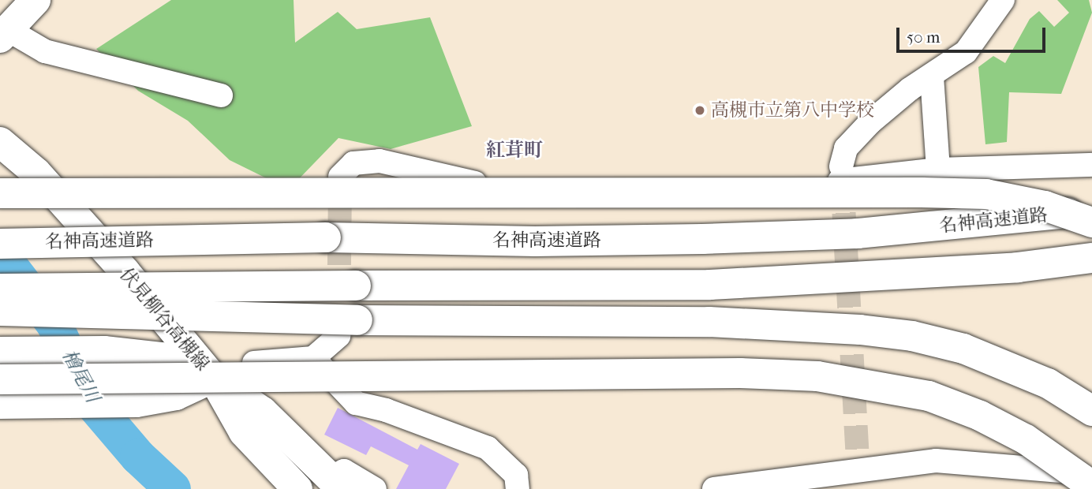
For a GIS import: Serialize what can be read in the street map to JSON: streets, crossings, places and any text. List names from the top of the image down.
{
  "streets": {
    "main road": ["名神高速道路", "伏見柳谷高槻線"]
  },
  "districts": ["紅茸町"],
  "water": ["檜尾川"],
  "places": ["高槻市立第八中学校"],
  "scale_bar": "50 m"
}
